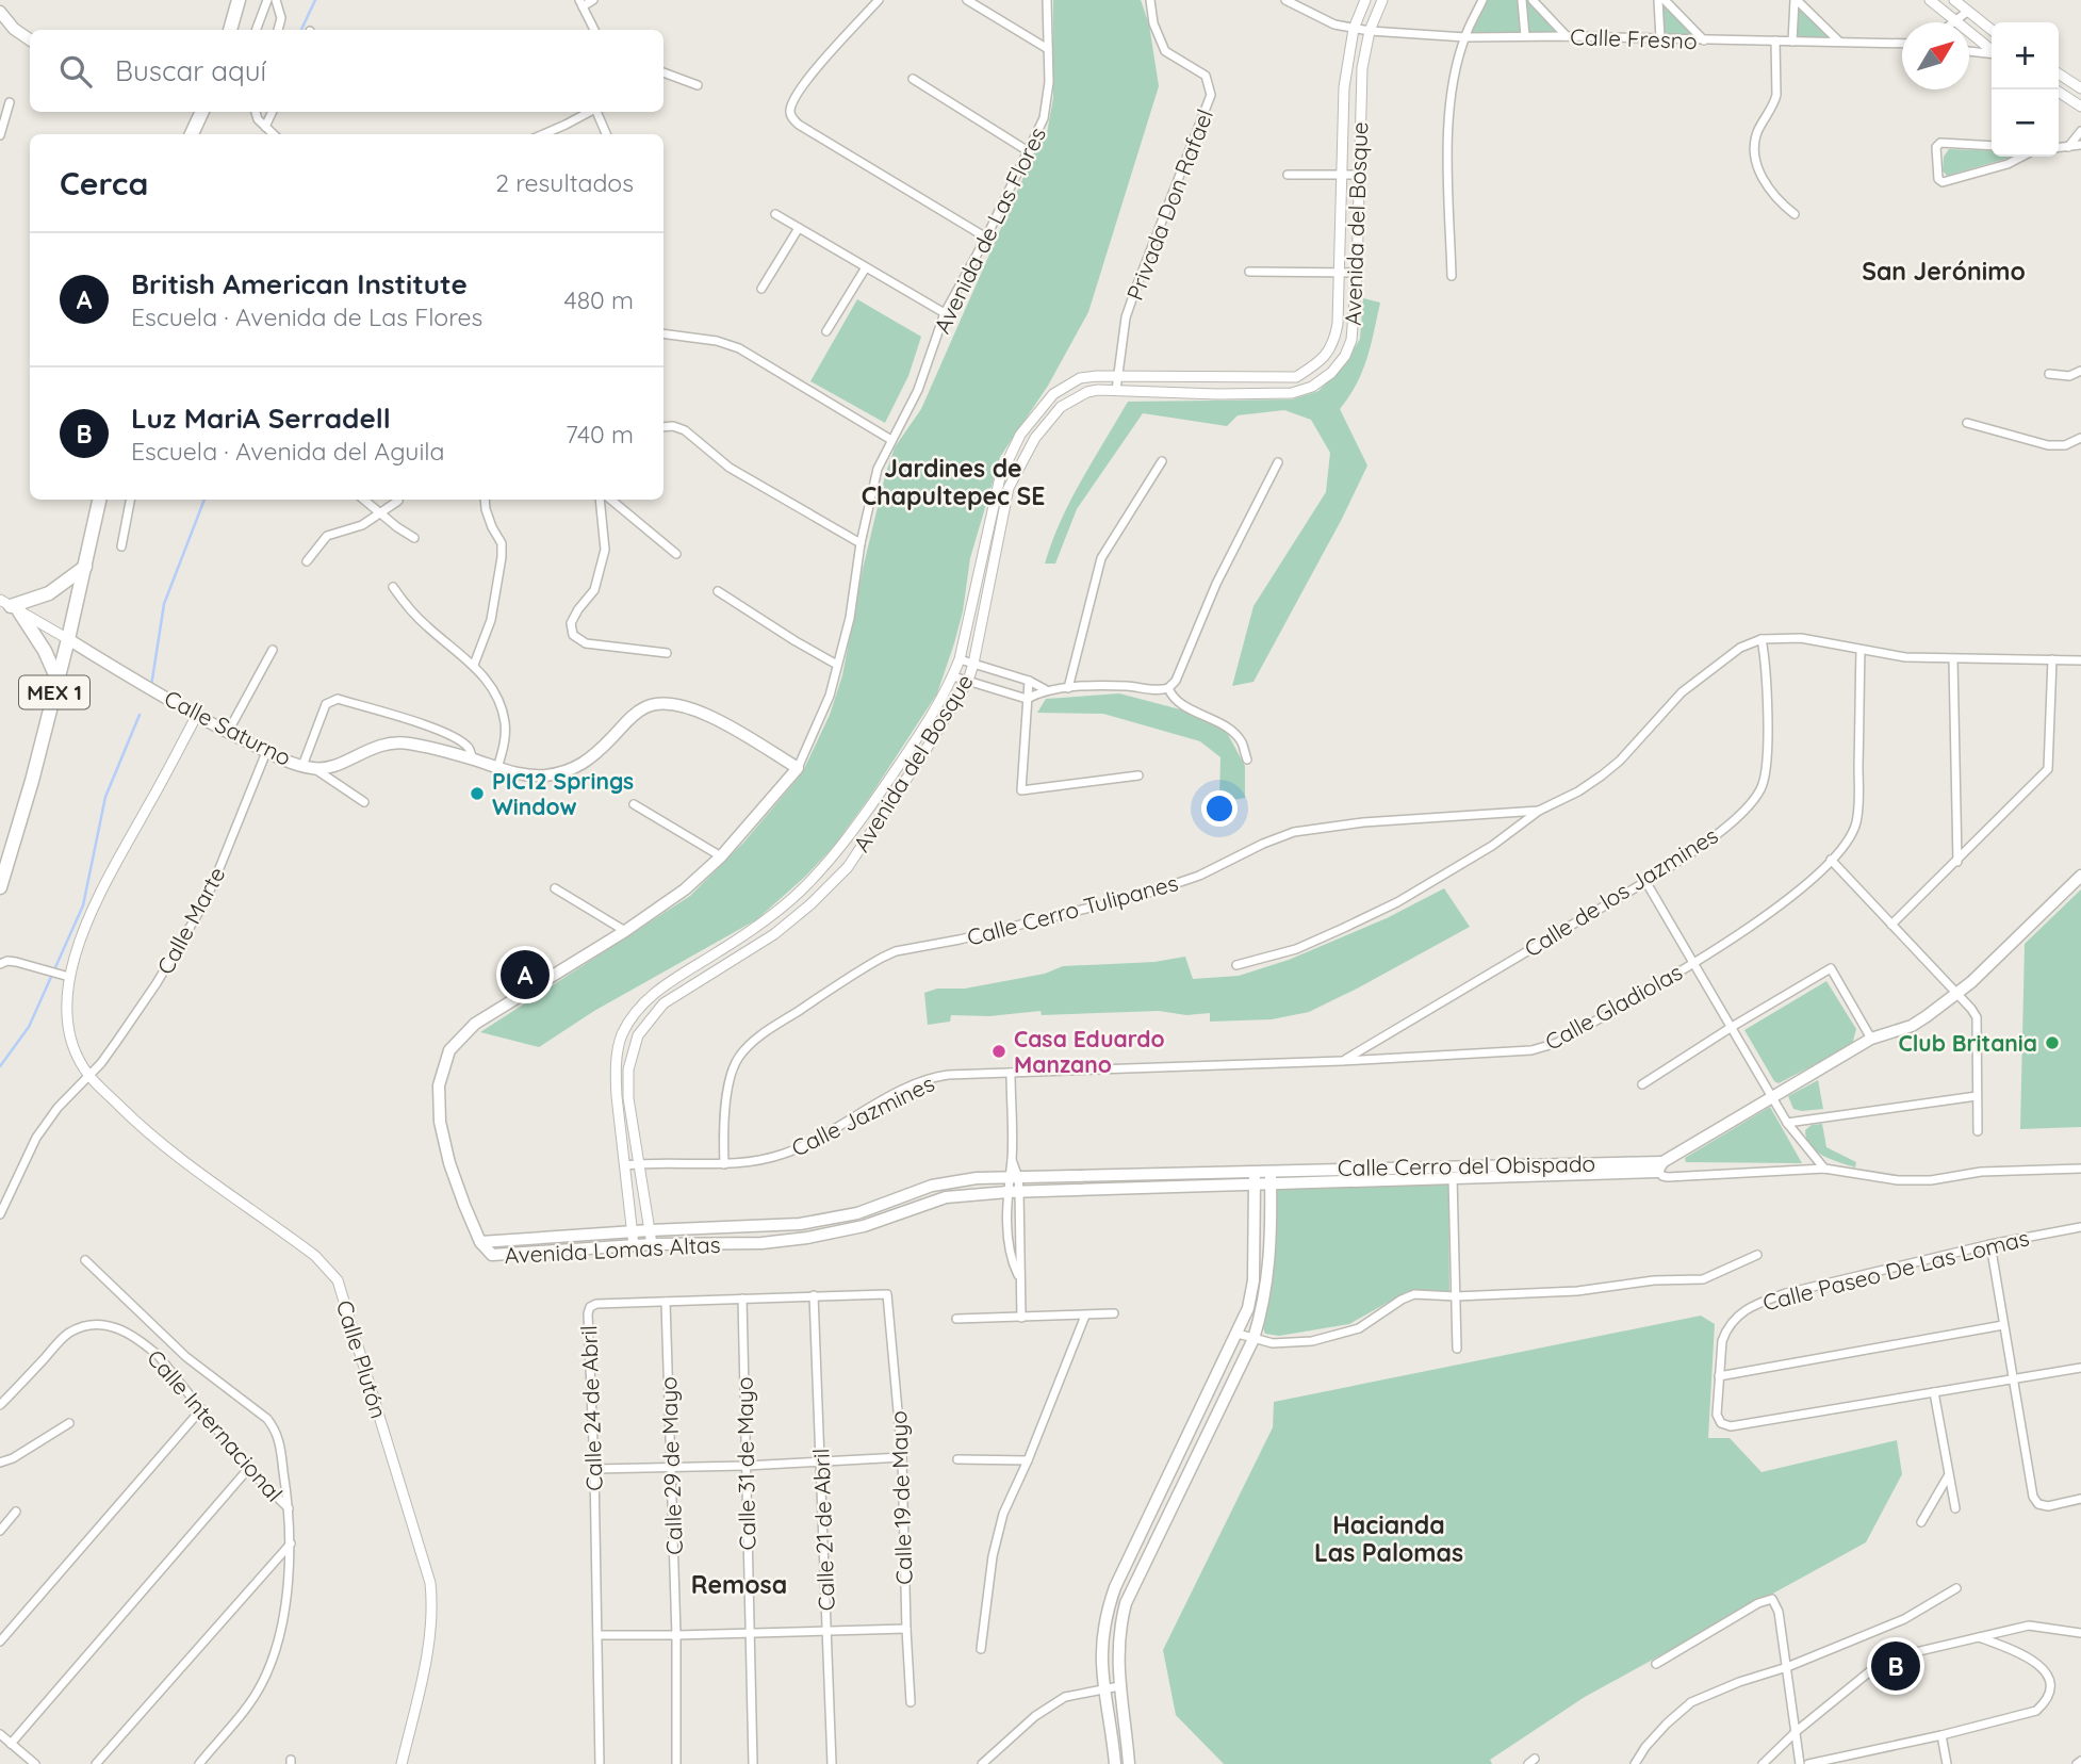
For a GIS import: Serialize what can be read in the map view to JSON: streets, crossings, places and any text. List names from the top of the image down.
{
  "streets": {
    "main road": [
      "Avenida de Las Flores",
      "MEX 1",
      "Calle Saturno",
      "Calle Cerro del Obispado",
      "Avenida Lomas Altas"
    ],
    "street": [
      "Calle Fresno",
      "Privada Don Rafael",
      "Avenida del Bosque",
      "Calle de los Jazmines",
      "Calle Cerro Tulipanes",
      "Calle Marte",
      "Calle Gladiolas",
      "Calle Jazmines",
      "Calle Paseo De Las Lomas",
      "Calle Plutón",
      "Calle 24 de Abril",
      "Calle Internacional",
      "Calle 31 de Mayo",
      "Calle 29 de Mayo",
      "Calle 19 de Mayo",
      "Calle 21 de Abril"
    ]
  },
  "crossings": [
    ["Calle Fresno", "Avenida del Bosque"],
    ["Privada Don Rafael", "Avenida del Bosque"],
    ["Avenida del Bosque", "Calle Jazmines"],
    ["Avenida del Bosque", "Avenida Lomas Altas"],
    ["Avenida de Las Flores", "Calle Saturno"],
    ["Avenida de Las Flores", "Avenida Lomas Altas"],
    ["MEX 1", "Calle Saturno"],
    ["Calle Saturno", "Calle Marte"],
    ["Calle Saturno", "Calle Plutón"],
    ["Calle de los Jazmines", "Calle Gladiolas"],
    ["Calle Cerro Tulipanes", "Calle Jazmines"],
    ["Calle Marte", "Calle Plutón"],
    ["Calle Gladiolas", "Calle Jazmines"],
    ["Calle Cerro del Obispado", "Avenida Lomas Altas"],
    ["Calle 24 de Abril", "Calle 31 de Mayo"],
    ["Calle 24 de Abril", "Calle 29 de Mayo"],
    ["Calle 24 de Abril", "Calle 19 de Mayo"],
    ["Calle 24 de Abril", "Calle 21 de Abril"]
  ],
  "districts": [
    "San Jerónimo",
    "Jardines de Chapultepec SE",
    "Hacianda Las Palomas",
    "Remosa"
  ],
  "places": ["PIC12 Springs Window", "Club Britania", "Casa Eduardo Manzano"],
  "north": "top right",
  "page": {
    "map_buttons": ["+", "−"],
    "search": "Buscar aquí",
    "heading": ["Cerca", "2 resultados"],
    "list": [
      {
        "mark": "A",
        "name": "British American Institute",
        "note": "Escuela · Avenida de Las Flores",
        "value": "480 m"
      },
      {
        "mark": "B",
        "name": "Luz MariA Serradell",
        "note": "Escuela · Avenida del Aguila",
        "value": "740 m"
      }
    ],
    "pins": ["A", "B"]
  }
}
